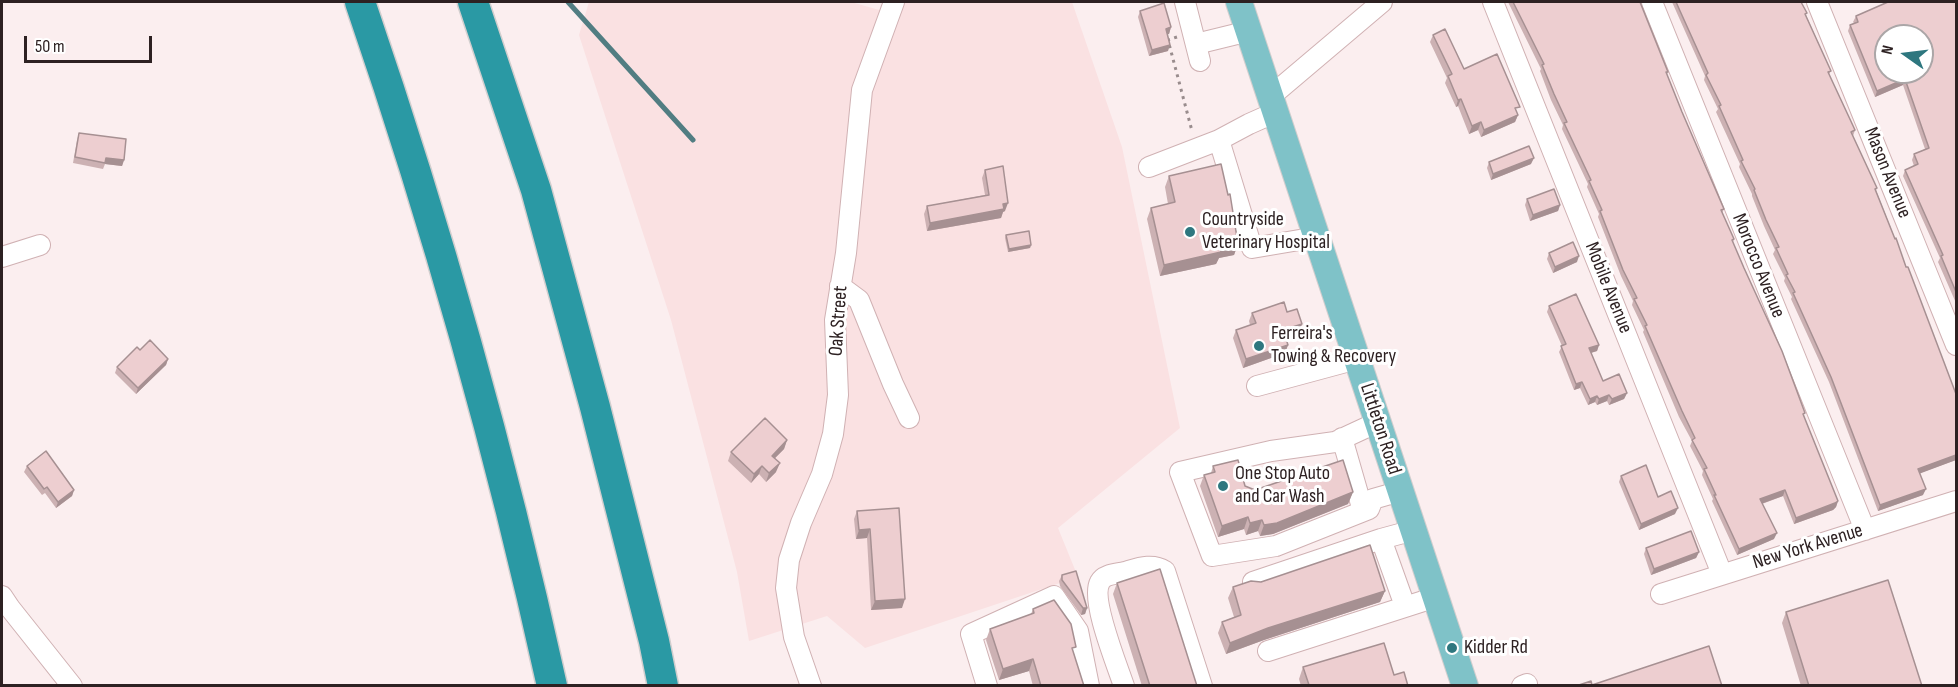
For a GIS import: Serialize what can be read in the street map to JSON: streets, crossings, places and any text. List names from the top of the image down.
{
  "streets": {
    "main road": ["Littleton Road"],
    "street": [
      "Mason Avenue",
      "Morocco Avenue",
      "Mobile Avenue",
      "Oak Street",
      "New York Avenue"
    ]
  },
  "crossings": [
    ["Morocco Avenue", "New York Avenue"],
    ["Mobile Avenue", "New York Avenue"]
  ],
  "places": [
    "Countryside Veterinary Hospital",
    "Ferreira's Towing & Recovery",
    "One Stop Auto and Car Wash",
    "Kidder Rd"
  ],
  "scale_bar": "50 m",
  "north": "left"
}
